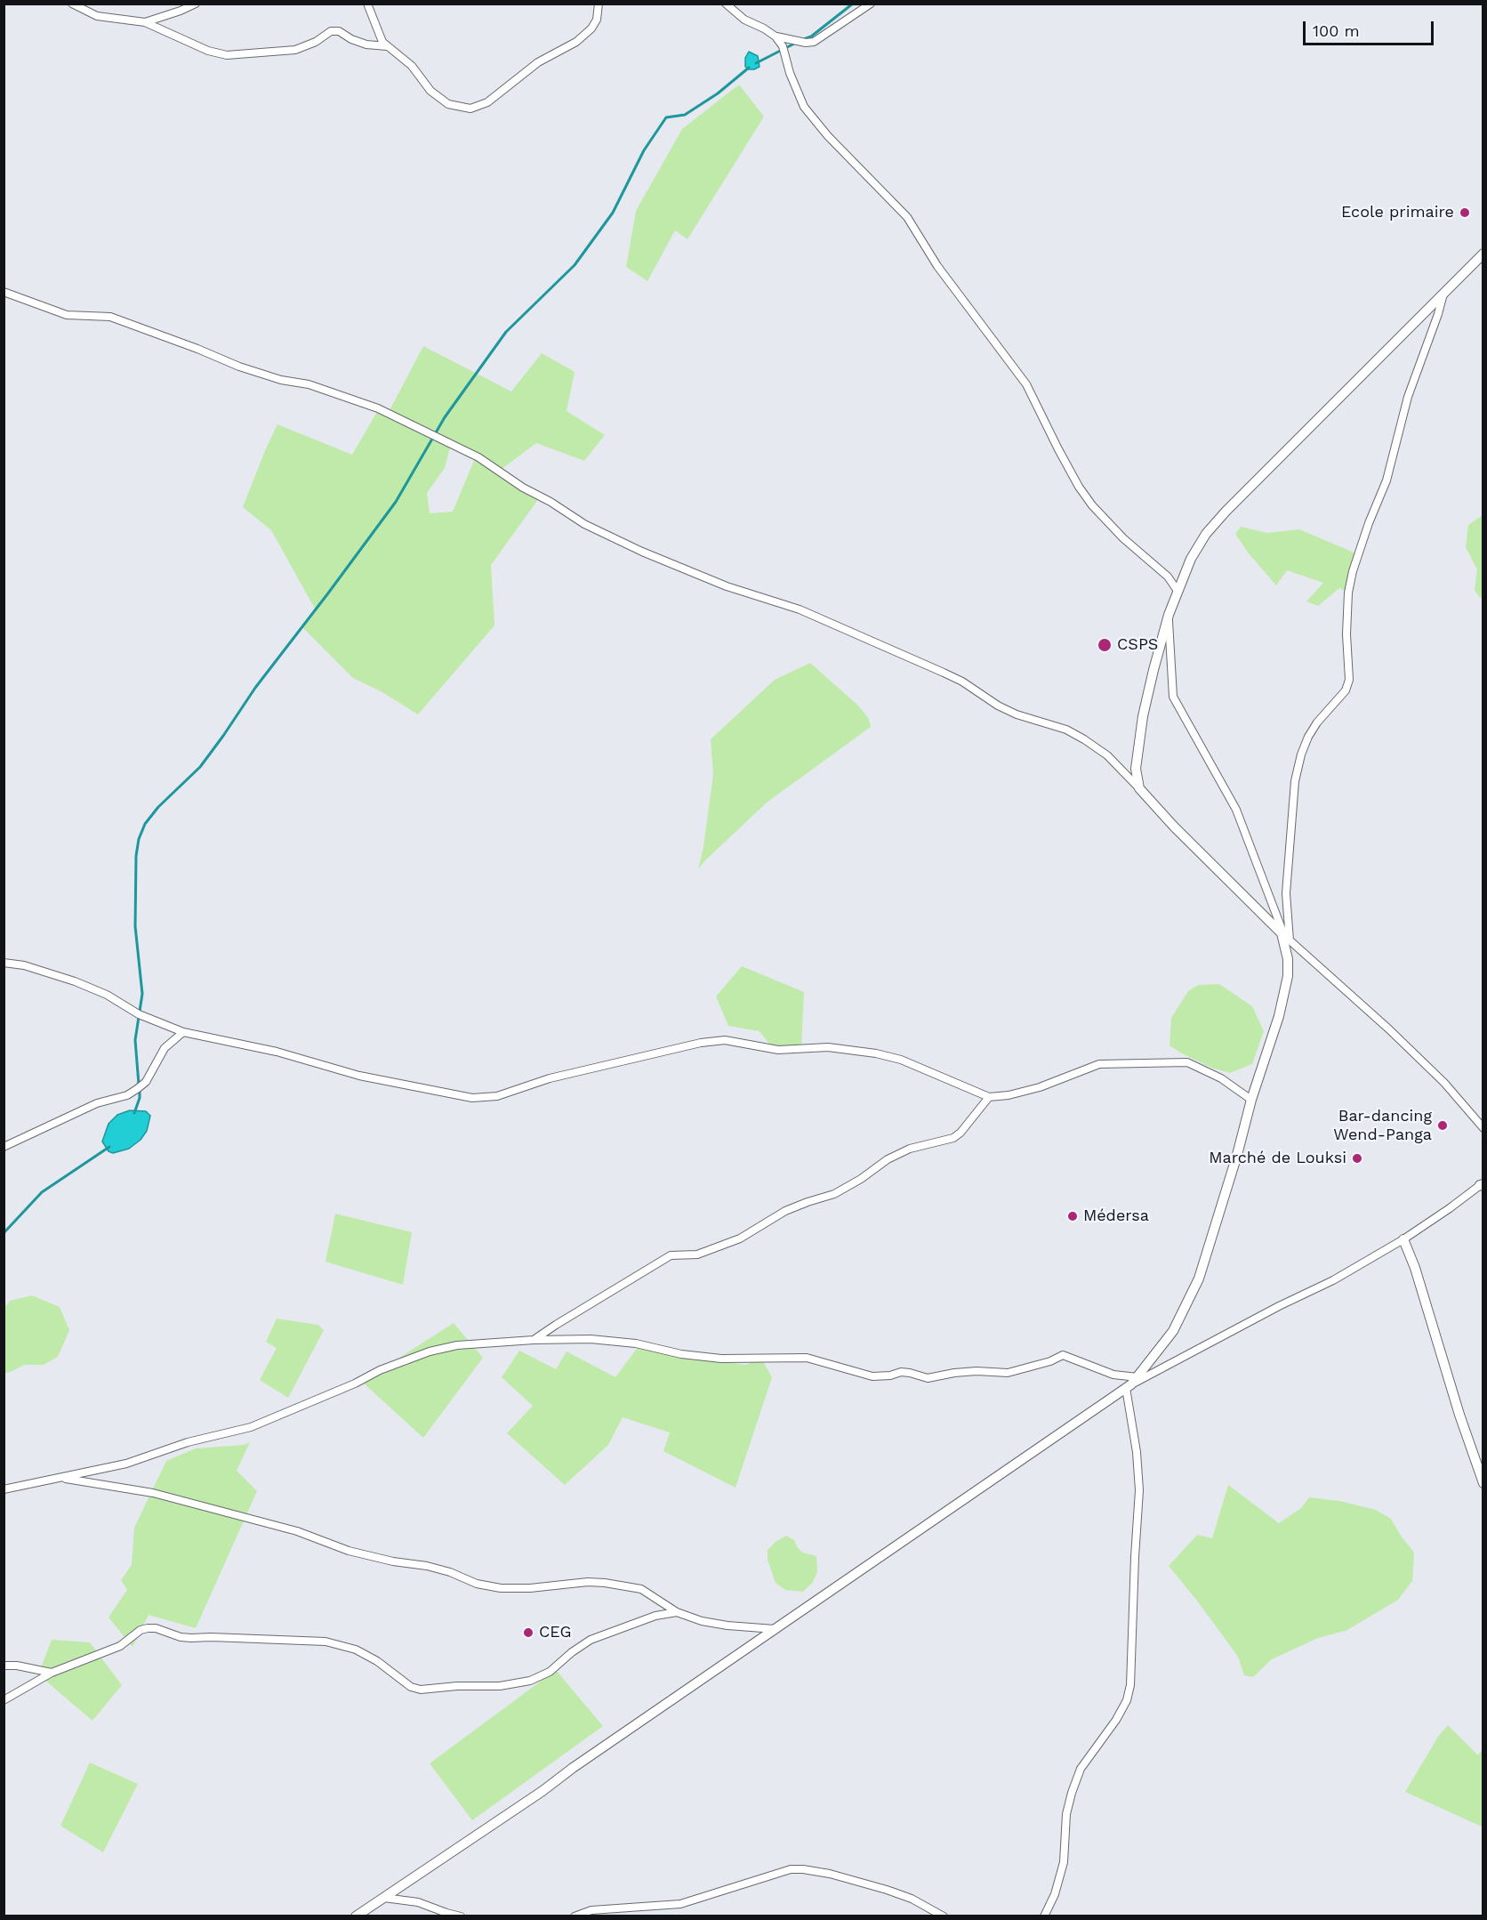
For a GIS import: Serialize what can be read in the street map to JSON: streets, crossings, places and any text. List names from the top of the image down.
{
  "places": [
    "Ecole primaire",
    "CSPS",
    "Bar-dancing Wend-Panga",
    "Marché de Louksi",
    "Médersa",
    "CEG"
  ],
  "scale_bar": "100 m"
}
